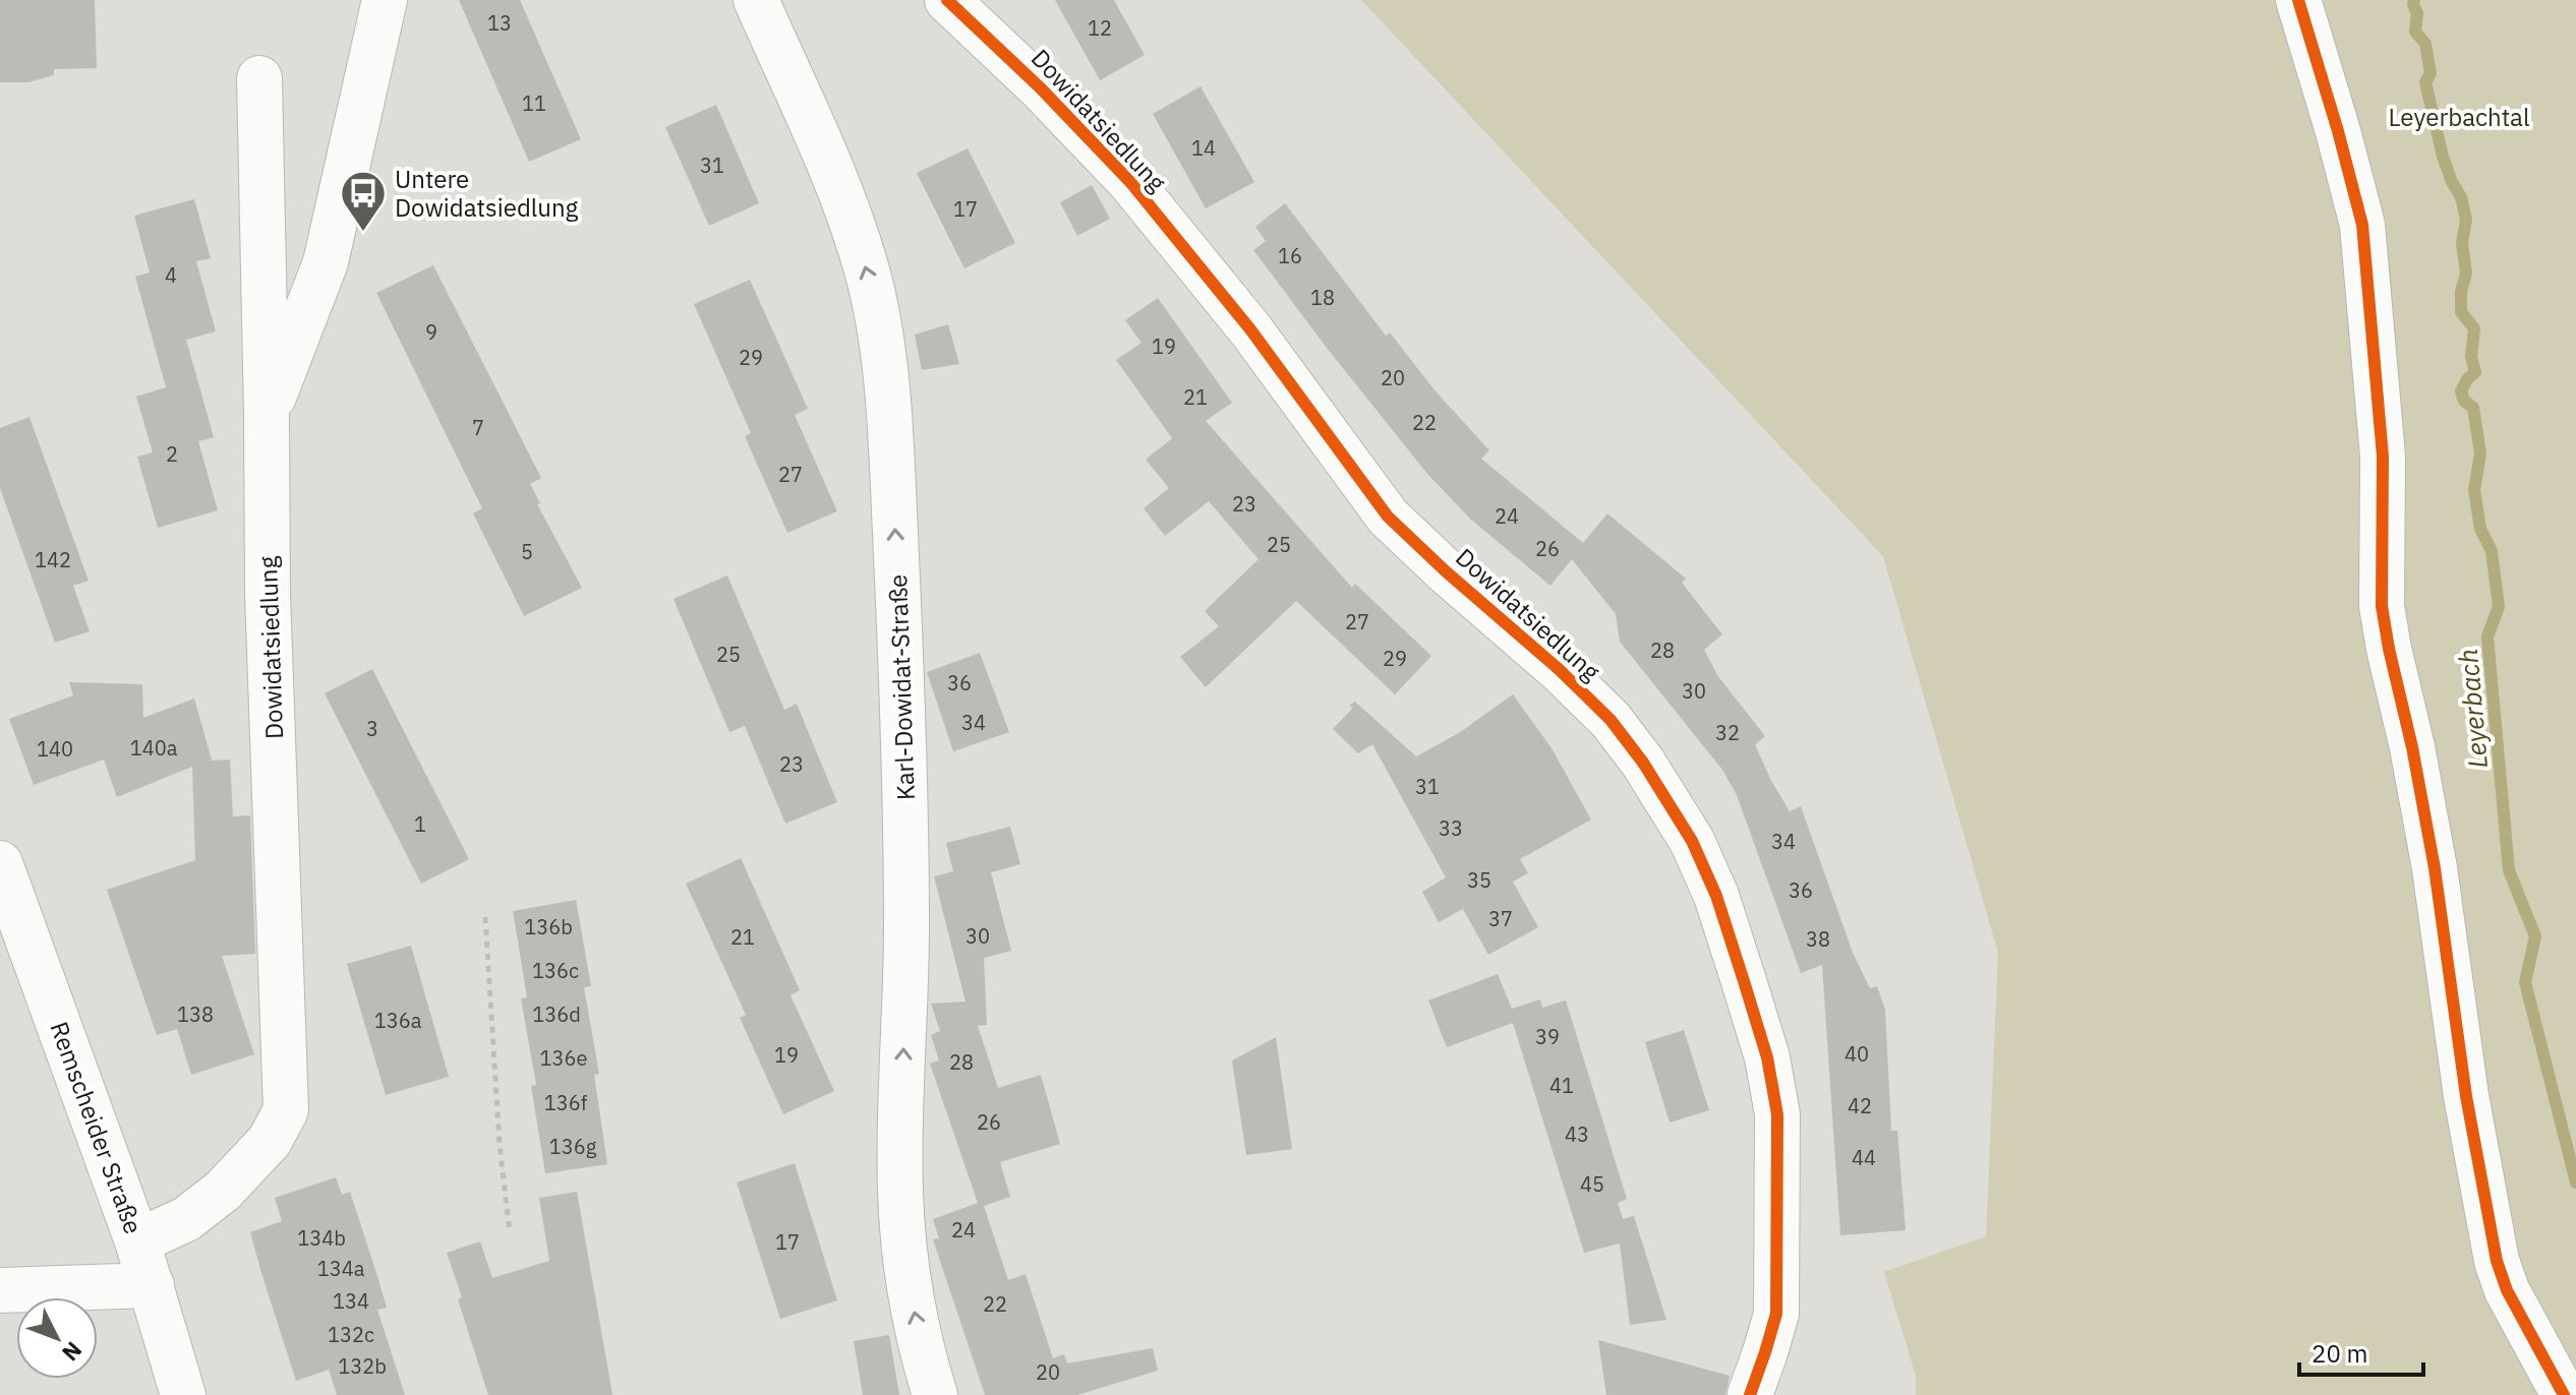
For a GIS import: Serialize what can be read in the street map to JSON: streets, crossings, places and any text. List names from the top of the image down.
{
  "streets": {
    "street": ["Dowidatsiedlung", "Karl-Dowidat-Straße", "Remscheider Straße"]
  },
  "crossings": [
    ["Dowidatsiedlung", "Remscheider Straße"]
  ],
  "one_way": ["Karl-Dowidat-Straße"],
  "water": ["Leyerbach"],
  "parks": ["Leyerbachtal"],
  "places": {
    "bus stop": ["Untere Dowidatsiedlung"]
  },
  "house_numbers": [
    "13",
    "12",
    "11",
    "14",
    "31",
    "17",
    "16",
    "4",
    "18",
    "9",
    "19",
    "29",
    "20",
    "21",
    "22",
    "7",
    "2",
    "27",
    "23",
    "24",
    "25",
    "26",
    "5",
    "142",
    "27",
    "28",
    "25",
    "29",
    "36",
    "30",
    "34",
    "3",
    "32",
    "140a",
    "140",
    "23",
    "31",
    "1",
    "33",
    "34",
    "35",
    "36",
    "37",
    "136b",
    "30",
    "21",
    "38",
    "136c",
    "138",
    "136d",
    "136a",
    "39",
    "40",
    "19",
    "136e",
    "28",
    "41",
    "136f",
    "42",
    "26",
    "43",
    "136g",
    "44",
    "45",
    "24",
    "134b",
    "17",
    "134a",
    "134",
    "22",
    "132c",
    "132b",
    "20"
  ],
  "scale_bar": "20 m",
  "north": "bottom right"
}
